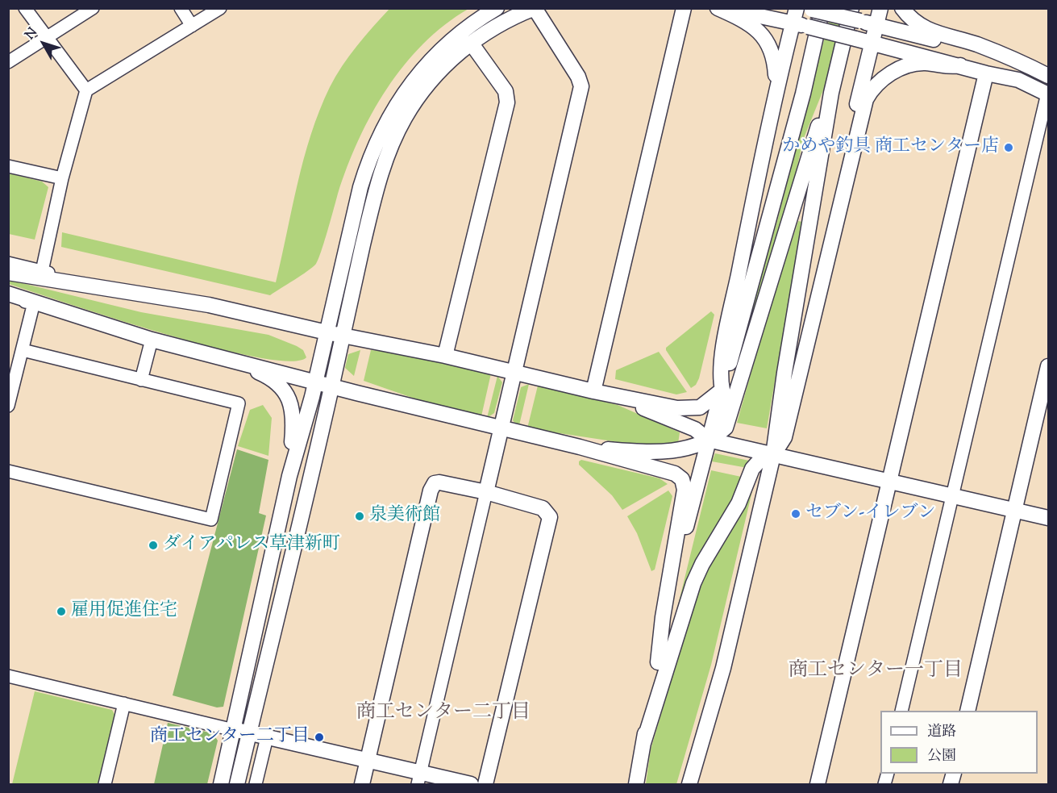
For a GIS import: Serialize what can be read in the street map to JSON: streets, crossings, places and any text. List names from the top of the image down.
{
  "districts": ["商工センター一丁目", "商工センター二丁目"],
  "places": [
    "かめや釣具 商工センター店",
    "セブン-イレブン",
    "泉美術館",
    "ダイアパレス草津新町",
    "雇用促進住宅",
    "商工センター二丁目"
  ],
  "legend": ["道路", "公園"],
  "north": "top left"
}
